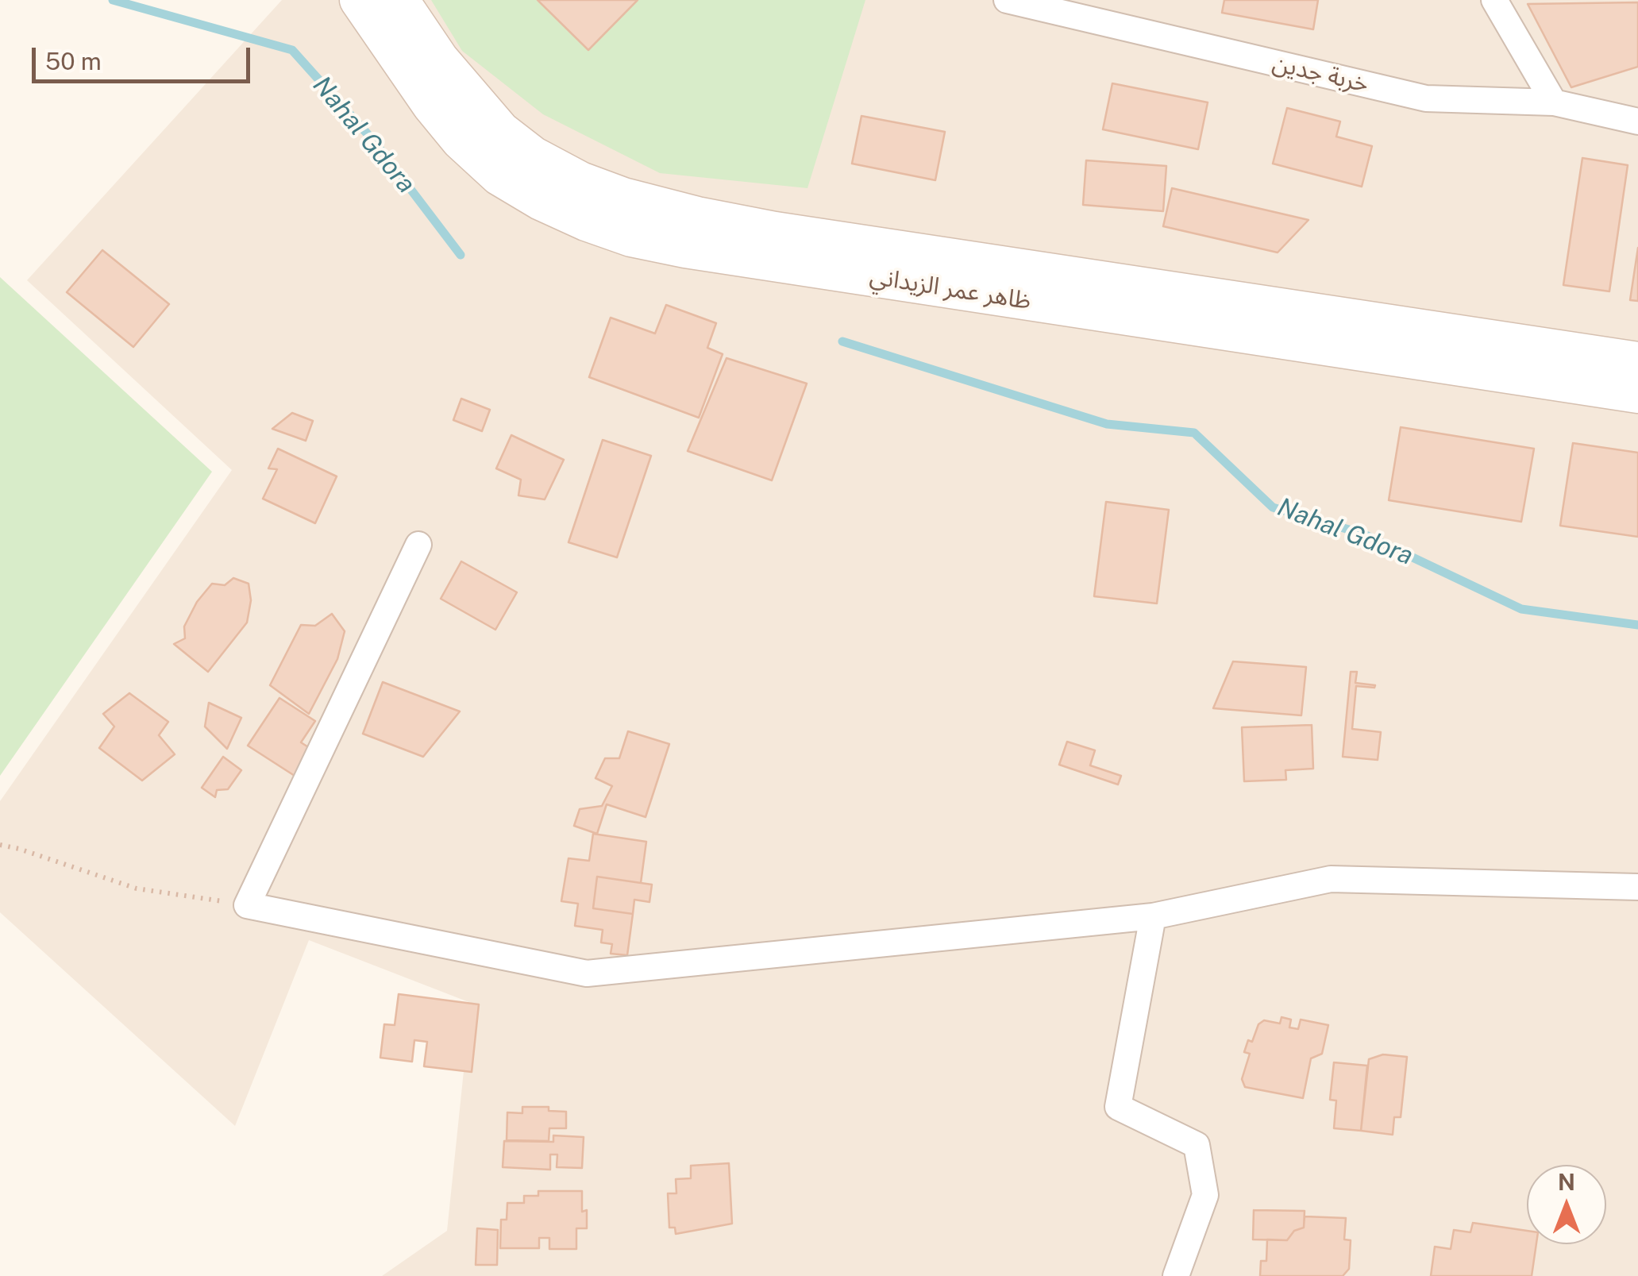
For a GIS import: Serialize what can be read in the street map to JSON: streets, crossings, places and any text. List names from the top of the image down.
{
  "streets": {
    "main road": ["ظاهر عمر الزيداني"],
    "street": ["خربة جدين"]
  },
  "water": ["Nahal Gdora"],
  "scale_bar": "50 m",
  "north": "top"
}
